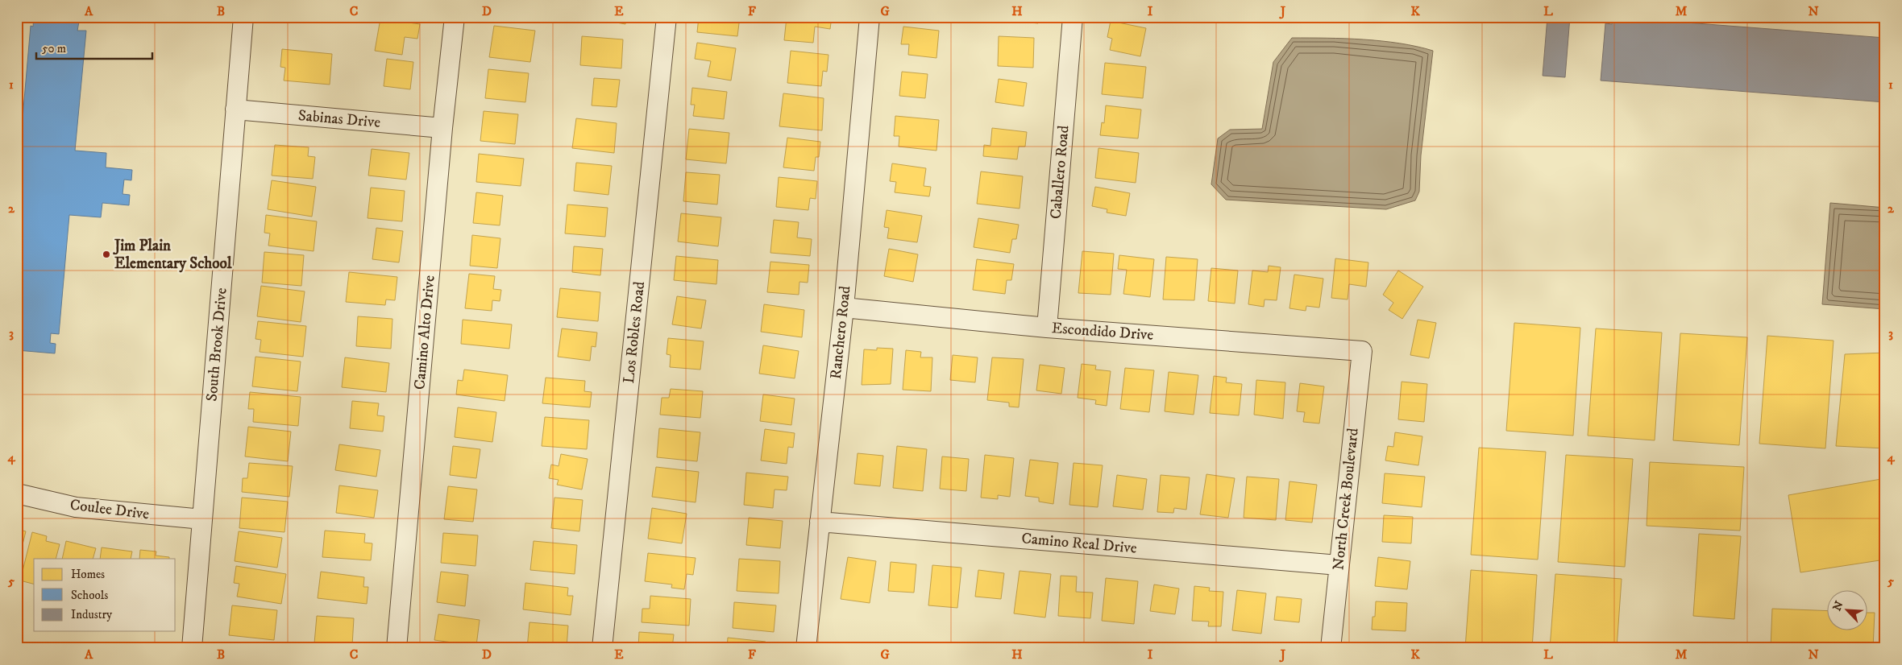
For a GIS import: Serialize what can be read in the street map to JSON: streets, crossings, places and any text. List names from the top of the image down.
{
  "streets": {
    "street": [
      "Sabinas Drive",
      "Caballero Road",
      "Escondido Drive",
      "Camino Alto Drive",
      "Los Robles Road",
      "Ranchero Road",
      "South Brook Drive",
      "North Creek Boulevard",
      "Coulee Drive",
      "Camino Real Drive"
    ]
  },
  "crossings": [
    ["Sabinas Drive", "Camino Alto Drive"],
    ["Sabinas Drive", "South Brook Drive"],
    ["Caballero Road", "Escondido Drive"],
    ["Escondido Drive", "Ranchero Road"],
    ["Escondido Drive", "North Creek Boulevard"],
    ["Ranchero Road", "Camino Real Drive"],
    ["South Brook Drive", "Coulee Drive"],
    ["North Creek Boulevard", "Camino Real Drive"]
  ],
  "places": ["Jim Plain Elementary School"],
  "legend": ["Homes", "Schools", "Industry"],
  "scale_bar": "50 m",
  "north": "top left",
  "grid": {
    "columns": [
      "A",
      "B",
      "C",
      "D",
      "E",
      "F",
      "G",
      "H",
      "I",
      "J",
      "K",
      "L",
      "M",
      "N"
    ],
    "rows": [
      "1",
      "2",
      "3",
      "4",
      "5"
    ]
  }
}
